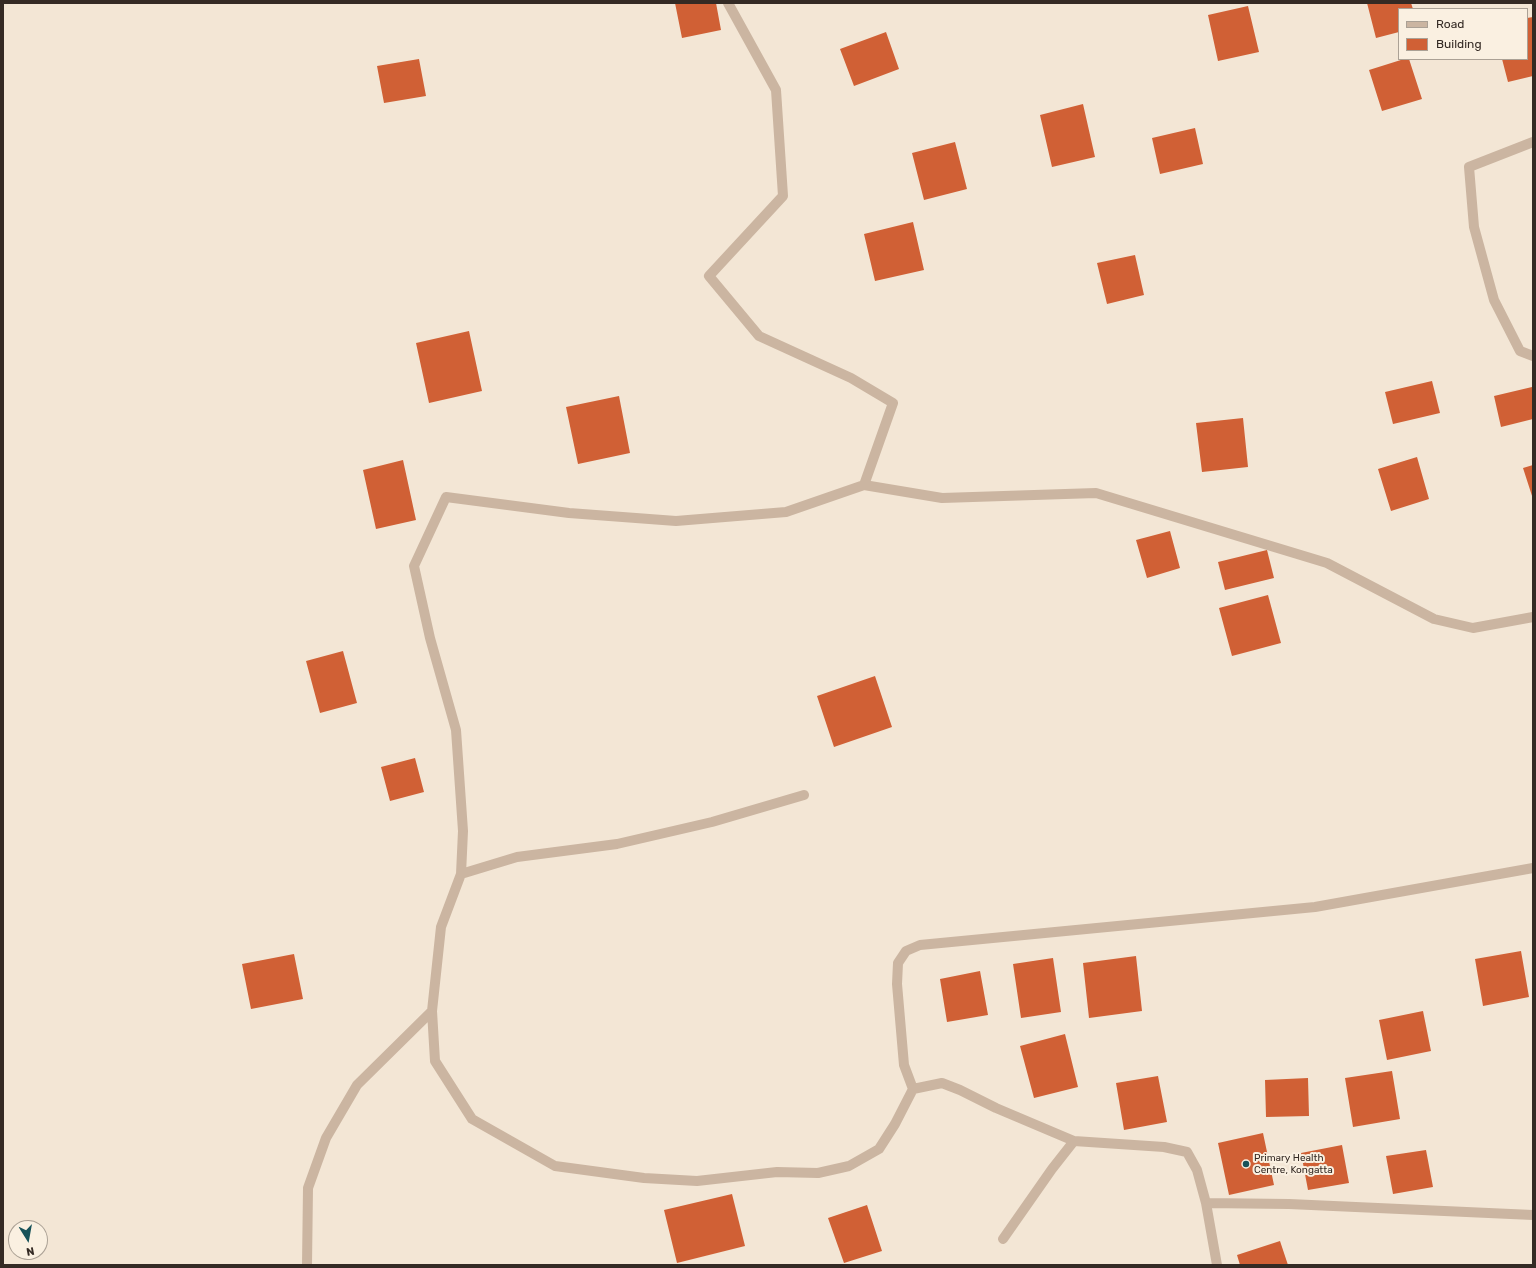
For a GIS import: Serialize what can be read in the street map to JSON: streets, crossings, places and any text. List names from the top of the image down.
{
  "places": ["Primary Health Centre, Kongatta"],
  "legend": ["Road", "Building"],
  "north": "bottom"
}
